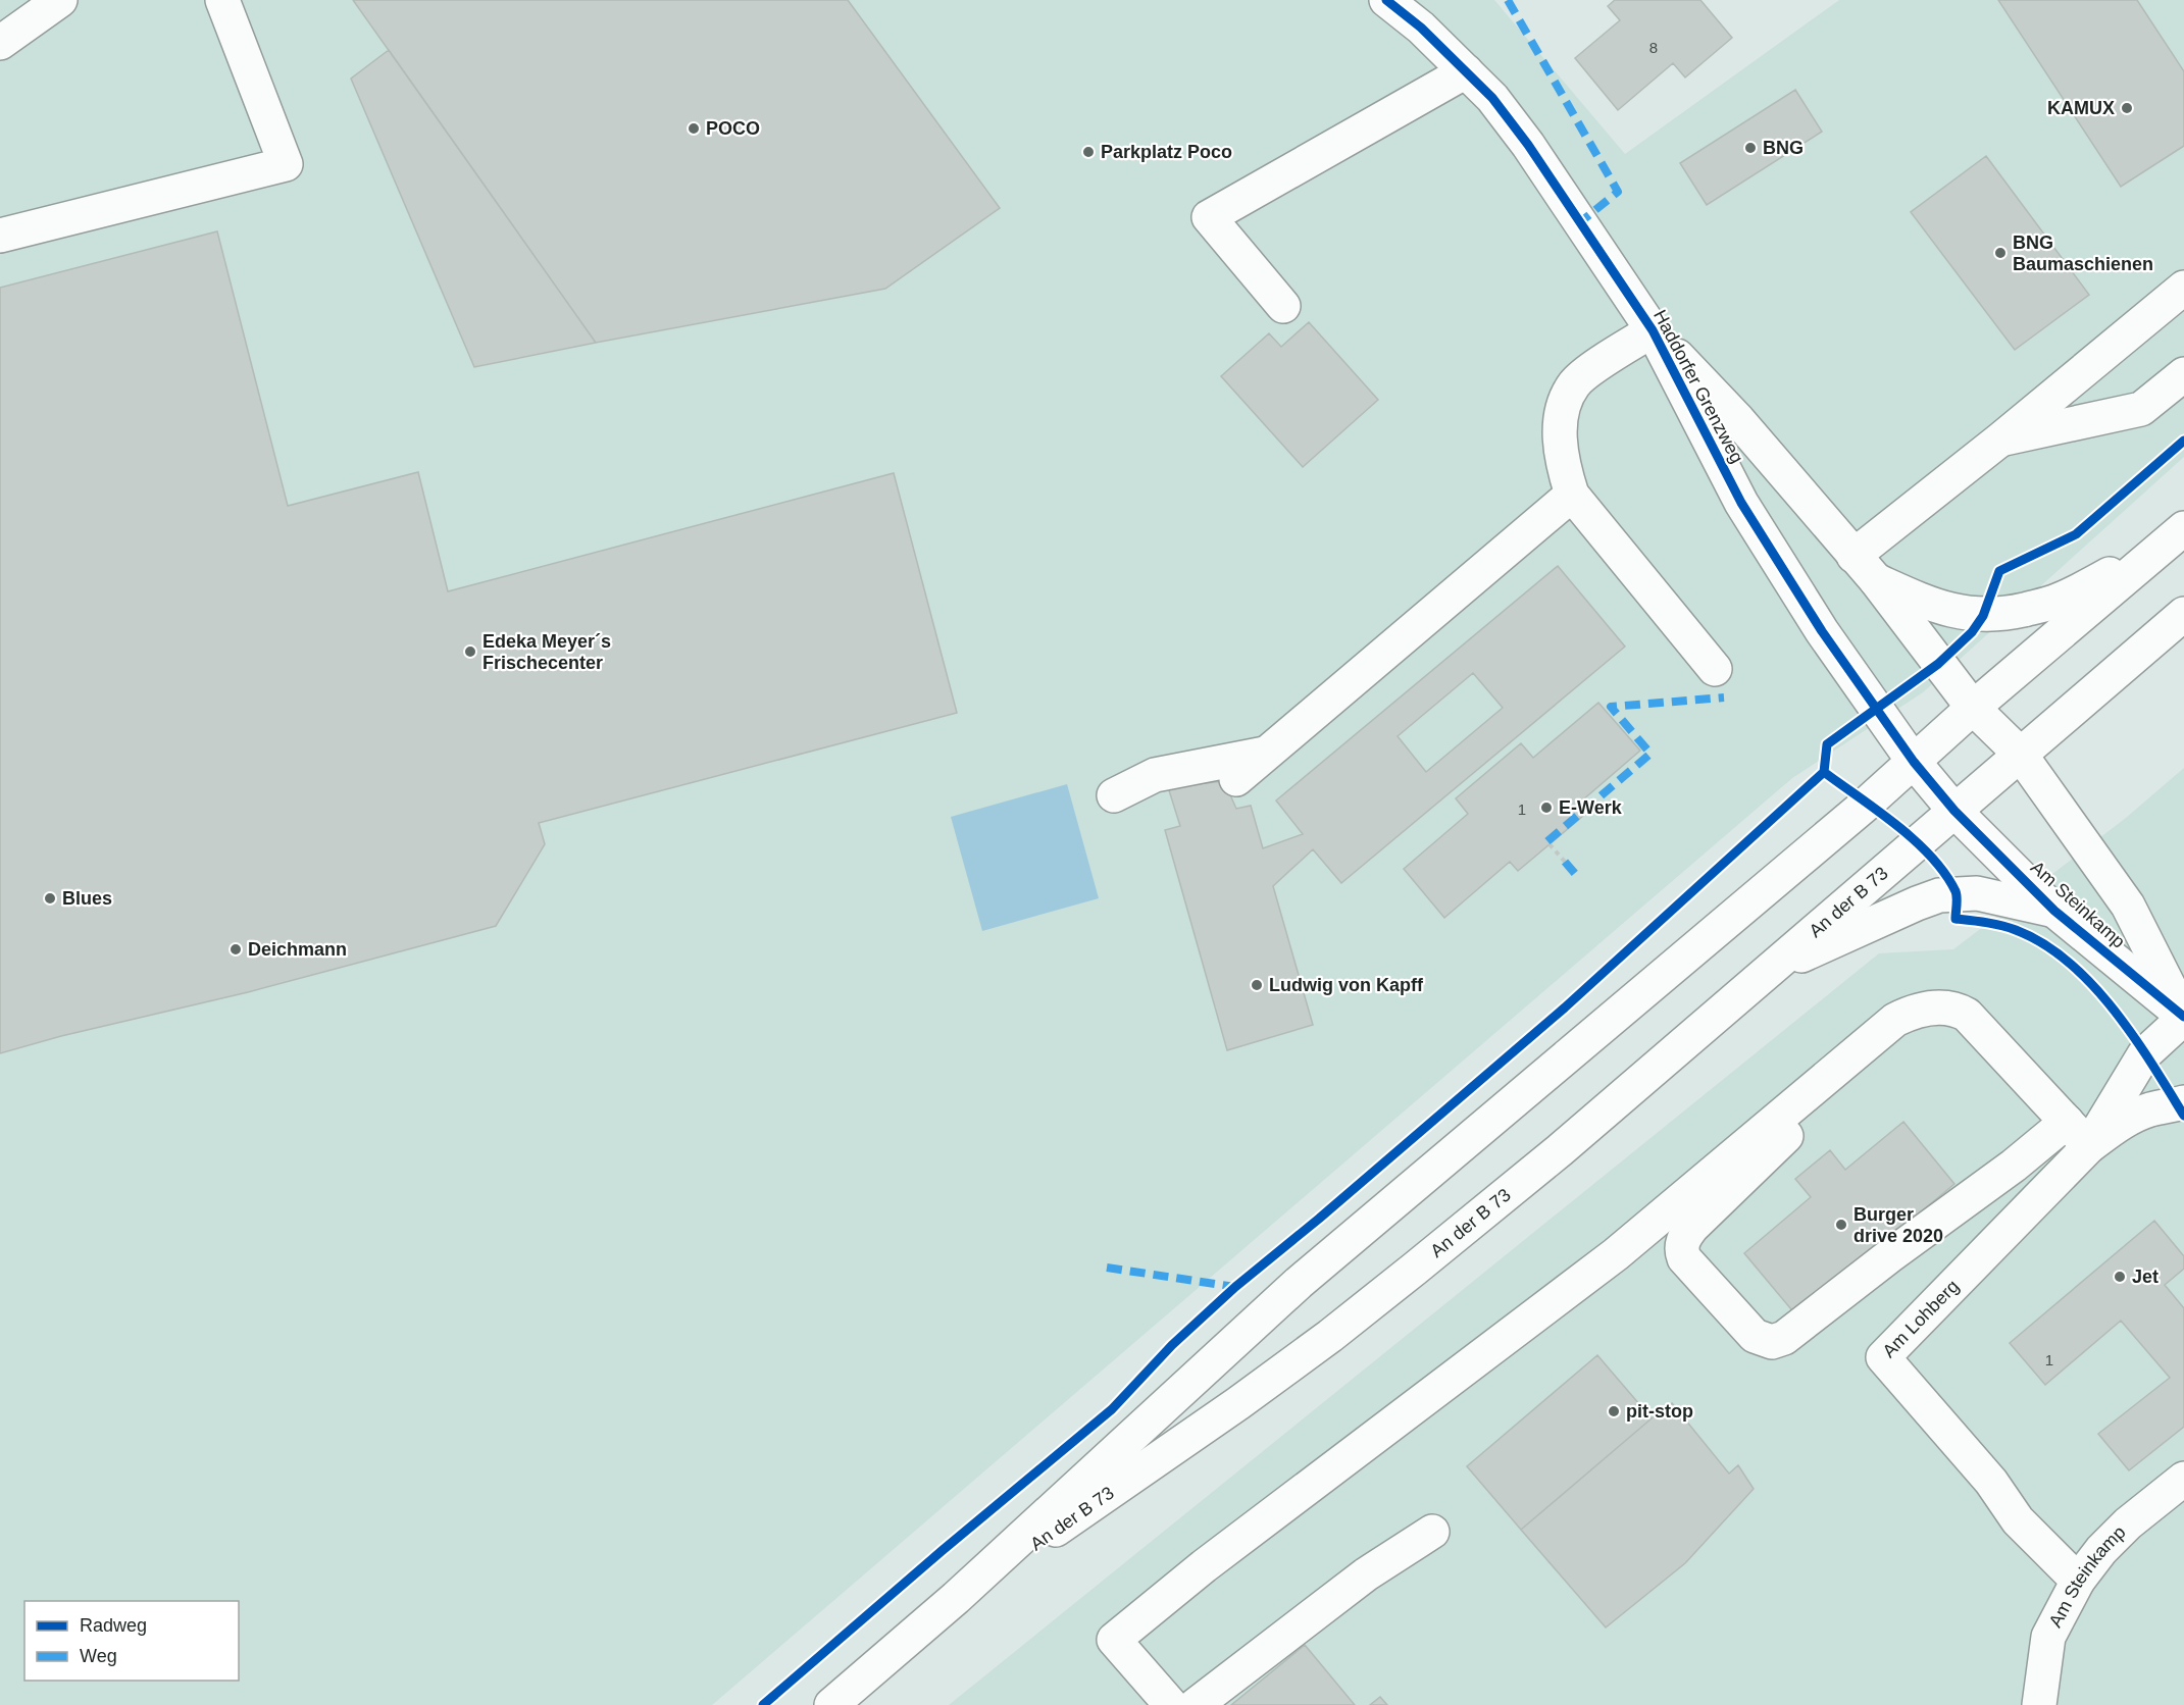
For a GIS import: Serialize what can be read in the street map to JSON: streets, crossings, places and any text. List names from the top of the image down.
{
  "streets": {
    "main road": [
      "Haddorfer Grenzweg",
      "An der B 73",
      "Am Steinkamp",
      "Am Lohberg"
    ]
  },
  "crossings": [
    ["Haddorfer Grenzweg", "An der B 73"],
    ["Haddorfer Grenzweg", "Am Steinkamp"],
    ["An der B 73", "Am Steinkamp"],
    ["Am Steinkamp", "Am Lohberg"]
  ],
  "places": [
    "KAMUX",
    "POCO",
    "BNG",
    "Parkplatz Poco",
    "BNG Baumaschienen",
    "Edeka Meyer´s Frischecenter",
    "E-Werk",
    "Blues",
    "Deichmann",
    "Ludwig von Kapff",
    "Burger drive 2020",
    "Jet",
    "pit-stop"
  ],
  "house_numbers": ["8", "1", "1"],
  "legend": ["Radweg", "Weg"]
}
